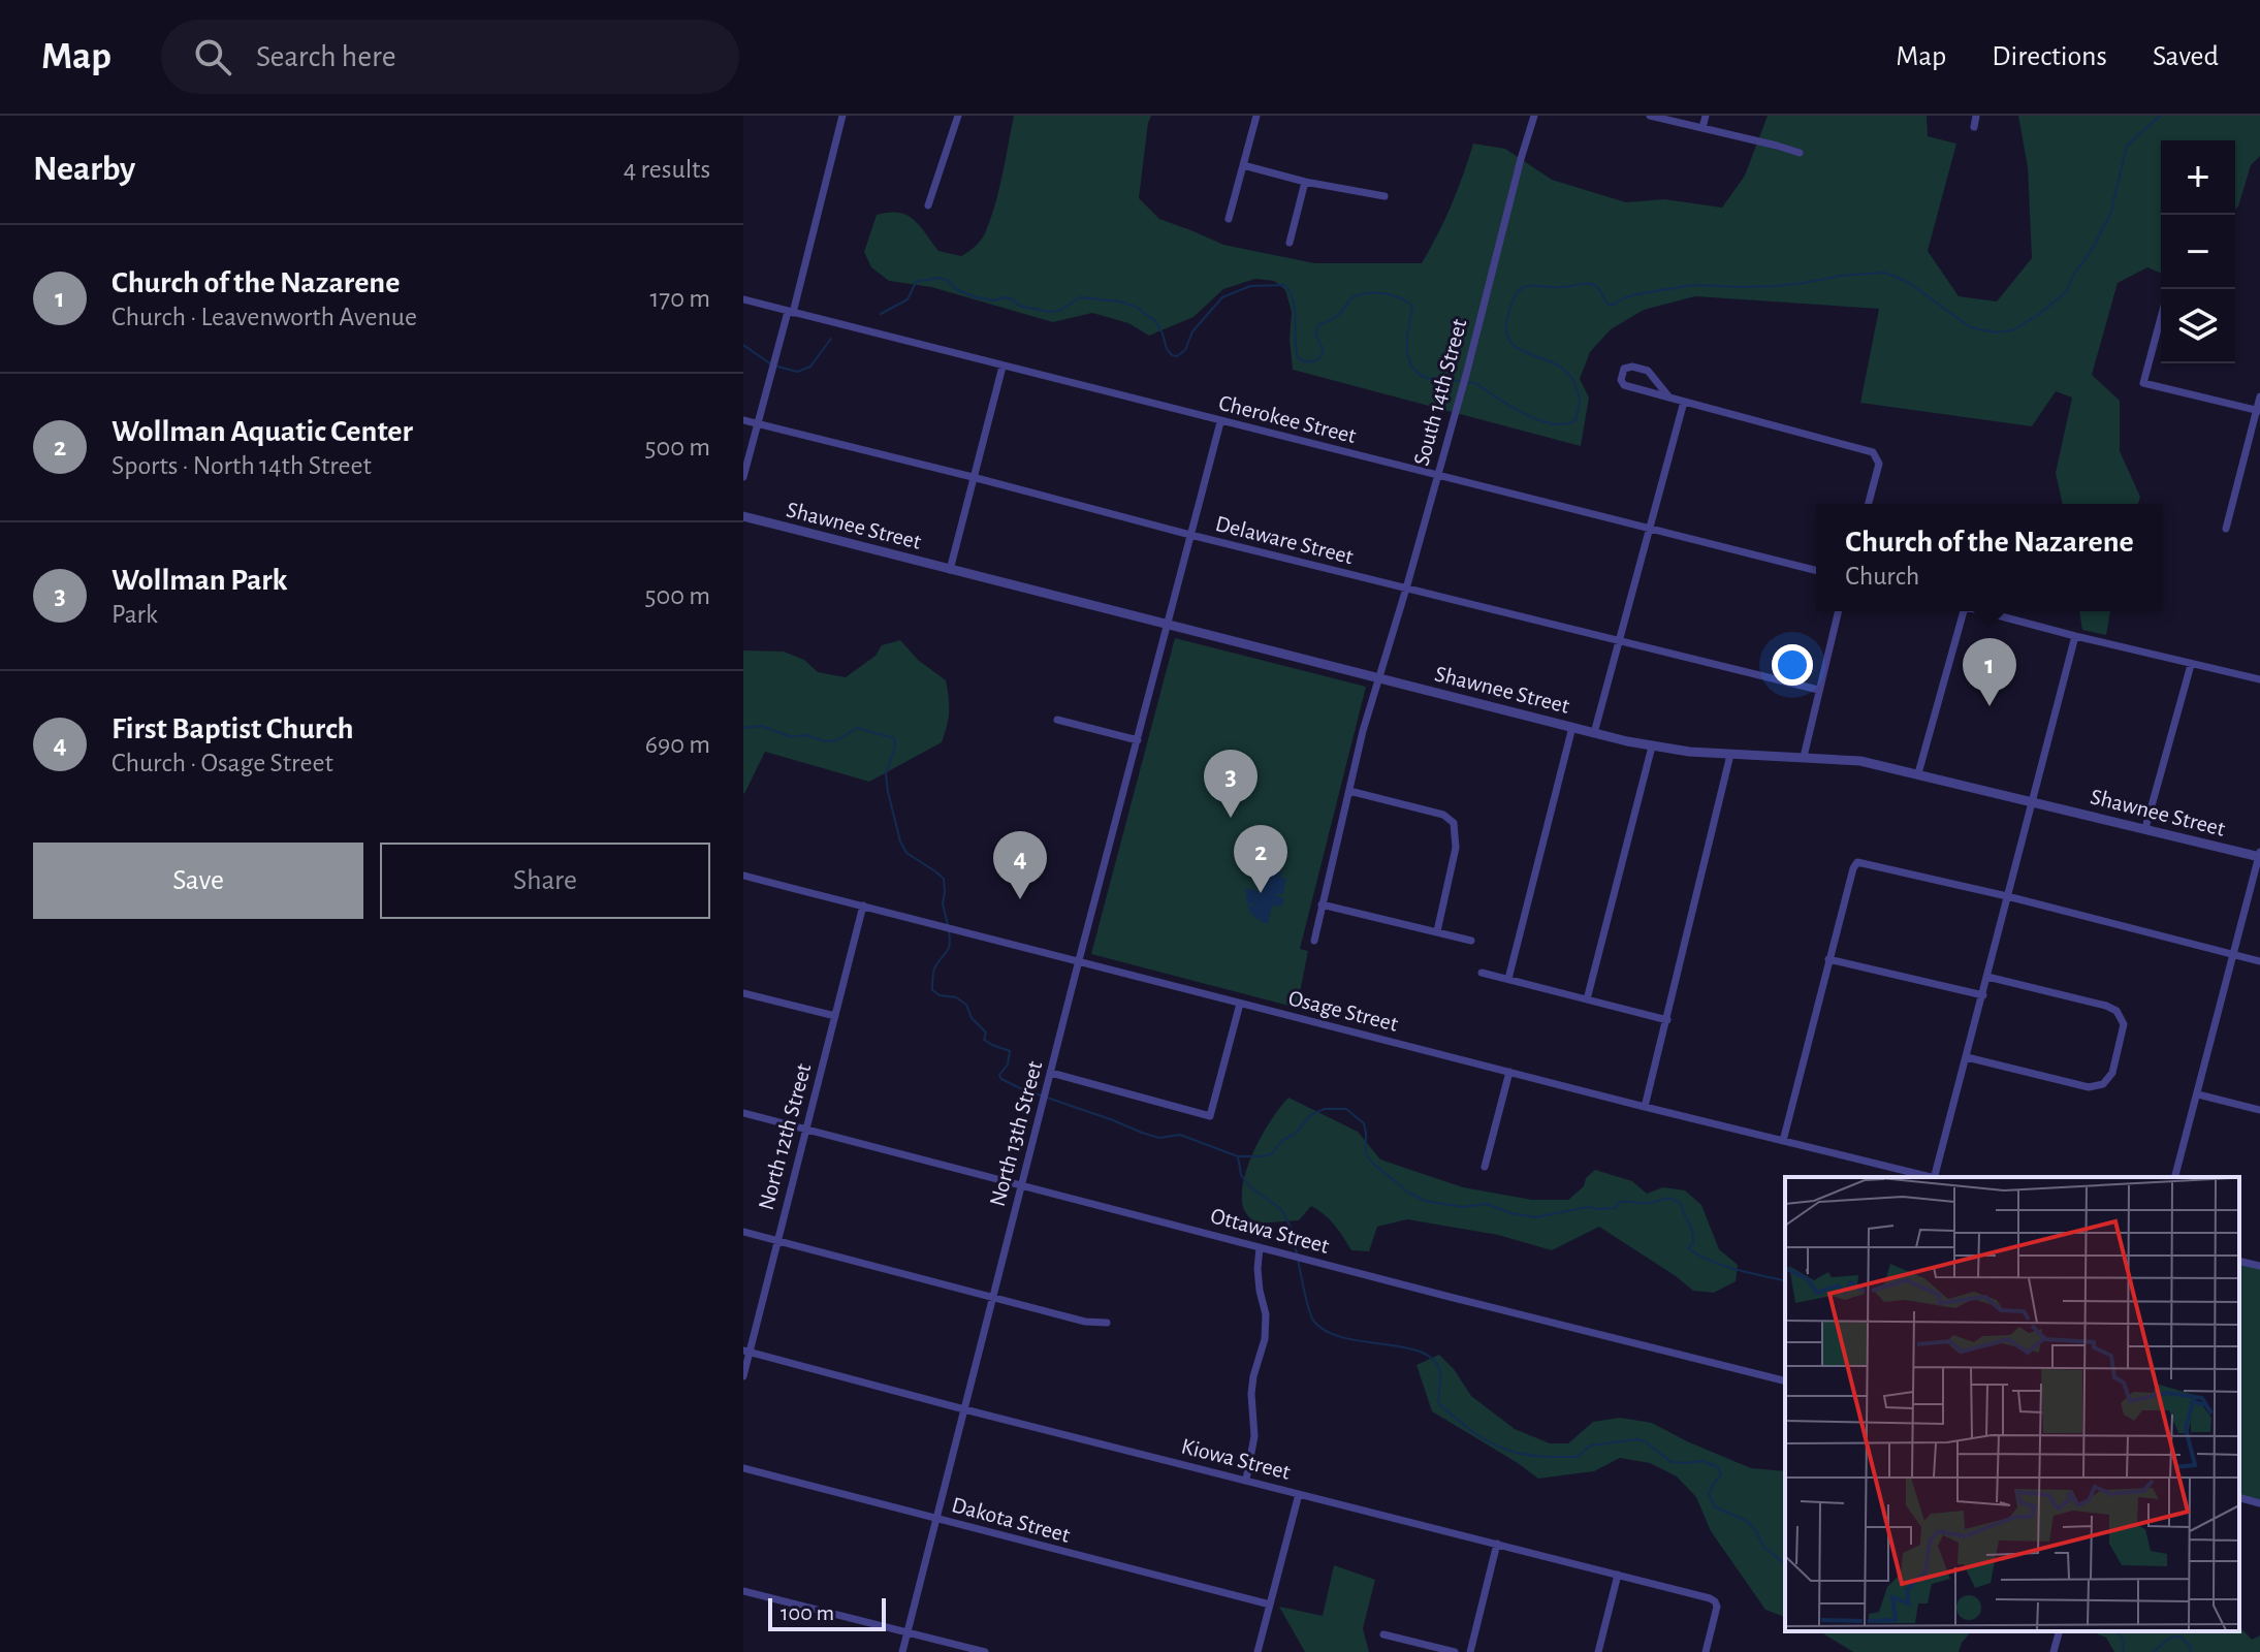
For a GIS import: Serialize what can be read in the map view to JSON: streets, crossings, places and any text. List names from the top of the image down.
{
  "streets": {
    "street": [
      "South 14th Street",
      "Cherokee Street",
      "Shawnee Street",
      "Delaware Street",
      "Osage Street",
      "North 13th Street",
      "North 12th Street",
      "Ottawa Street",
      "Kiowa Street",
      "Dakota Street"
    ]
  },
  "crossings": [
    ["South 14th Street", "Cherokee Street"],
    ["South 14th Street", "Shawnee Street"],
    ["South 14th Street", "Delaware Street"],
    ["Cherokee Street", "North 13th Street"],
    ["Shawnee Street", "North 13th Street"],
    ["Delaware Street", "North 13th Street"],
    ["Osage Street", "North 13th Street"],
    ["Osage Street", "North 12th Street"],
    ["North 13th Street", "Ottawa Street"],
    ["North 13th Street", "Kiowa Street"],
    ["North 13th Street", "Dakota Street"],
    ["North 12th Street", "Ottawa Street"],
    ["North 12th Street", "Kiowa Street"]
  ],
  "scale_bar": "100 m",
  "page": {
    "header": "Map",
    "search": "Search here",
    "nav": ["Map", "Directions", "Saved"],
    "heading": ["Nearby", "4 results"],
    "map_buttons": ["+", "−"],
    "list": [
      {
        "mark": "1",
        "name": "Church of the Nazarene",
        "note": "Church · Leavenworth Avenue",
        "value": "170 m"
      },
      {
        "mark": "2",
        "name": "Wollman Aquatic Center",
        "note": "Sports · North 14th Street",
        "value": "500 m"
      },
      {
        "mark": "3",
        "name": "Wollman Park",
        "note": "Park",
        "value": "500 m"
      },
      {
        "mark": "4",
        "name": "First Baptist Church",
        "note": "Church · Osage Street",
        "value": "690 m"
      }
    ],
    "popup": ["Church of the Nazarene", "Church"],
    "pins": [
      "1",
      "3",
      "2",
      "4"
    ],
    "buttons": ["Save", "Share"],
    "scale": "100 m"
  }
}
